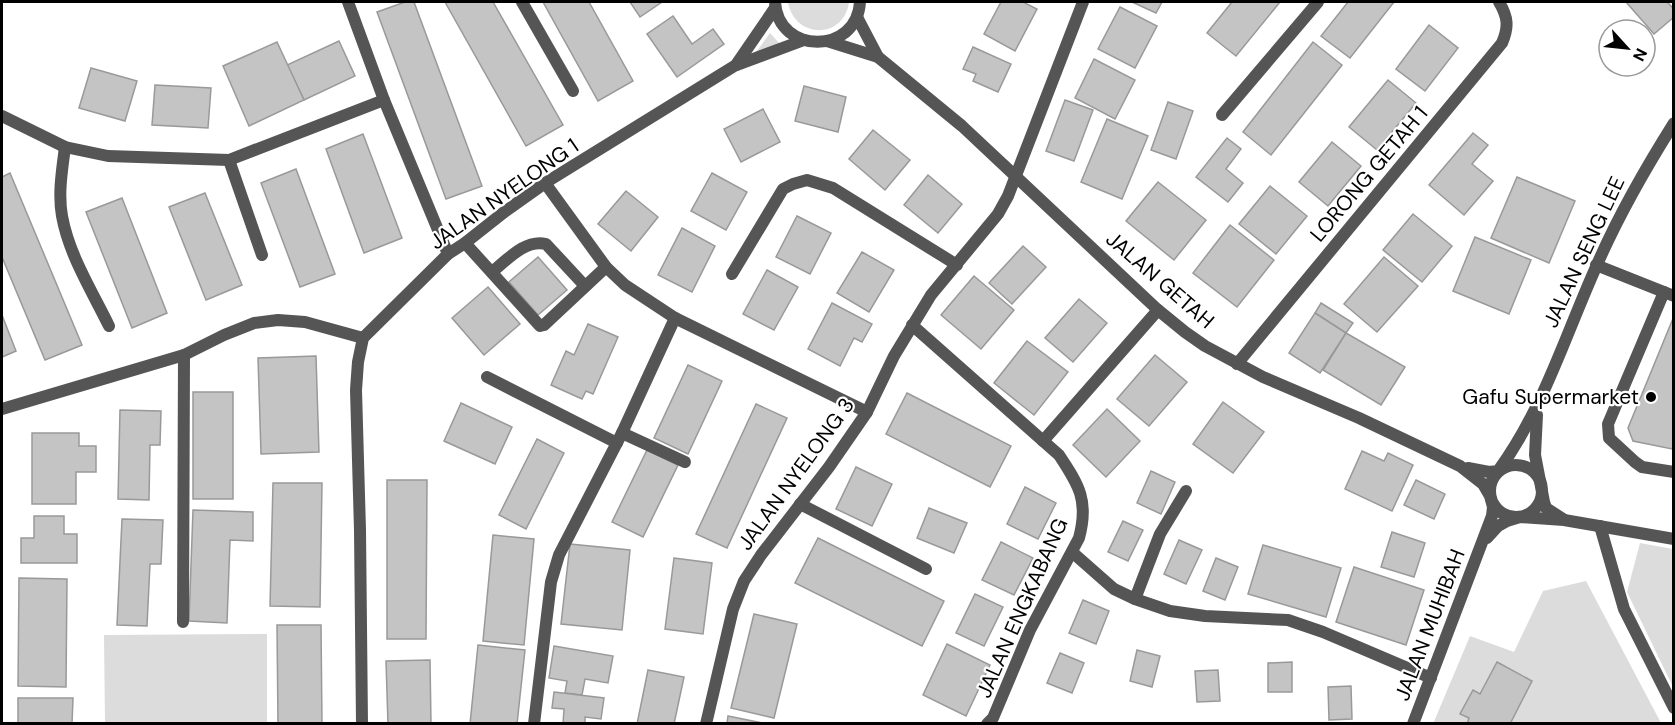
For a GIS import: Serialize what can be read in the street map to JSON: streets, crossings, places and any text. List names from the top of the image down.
{
  "streets": {
    "street": [
      "LORONG GETAH 1",
      "JALAN NYELONG 1",
      "JALAN SENG LEE",
      "JALAN GETAH",
      "JALAN NYELONG 3",
      "JALAN ENGKABANG",
      "JALAN MUHIBAH"
    ]
  },
  "crossings": [
    ["LORONG GETAH 1", "JALAN GETAH"],
    ["JALAN SENG LEE", "JALAN GETAH"],
    ["JALAN SENG LEE", "JALAN MUHIBAH"],
    ["JALAN GETAH", "JALAN NYELONG 3"],
    ["JALAN GETAH", "JALAN MUHIBAH"],
    ["JALAN NYELONG 3", "JALAN ENGKABANG"]
  ],
  "places": ["Gafu Supermarket"],
  "north": "bottom right"
}
